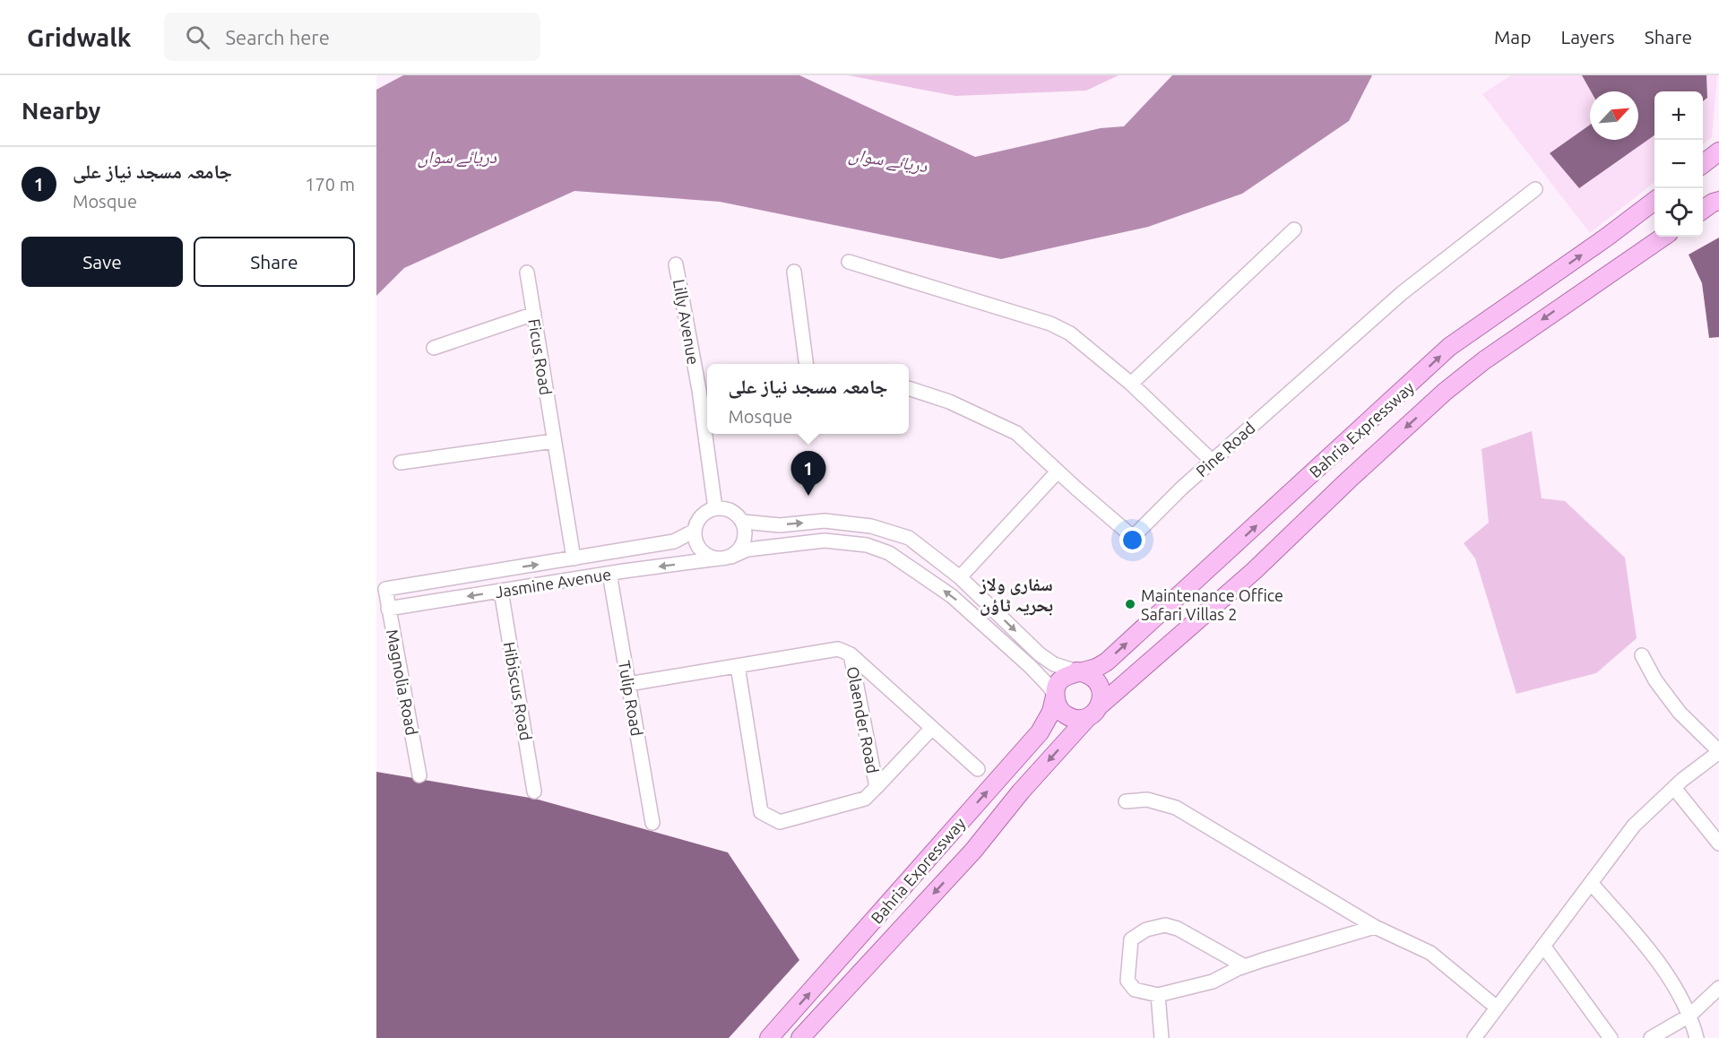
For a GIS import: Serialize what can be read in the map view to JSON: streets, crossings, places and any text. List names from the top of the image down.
{
  "streets": {
    "main road": ["Bahria Expressway"],
    "street": [
      "Lilly Avenue",
      "Ficus Road",
      "Pine Road",
      "Jasmine Avenue",
      "Magnolia Road",
      "Hibiscus Road",
      "Tulip Road",
      "Olaender Road"
    ]
  },
  "crossings": [
    ["Lilly Avenue", "Jasmine Avenue"],
    ["Ficus Road", "Jasmine Avenue"],
    ["Bahria Expressway", "Jasmine Avenue"],
    ["Jasmine Avenue", "Magnolia Road"],
    ["Jasmine Avenue", "Hibiscus Road"],
    ["Jasmine Avenue", "Tulip Road"]
  ],
  "districts": ["سفاری ولاز بحریہ ٹاؤن"],
  "water": ["دریائے سواں"],
  "places": ["Maintenance Office Safari Villas 2"],
  "north": "top right",
  "page": {
    "header": "Gridwalk",
    "search": "Search here",
    "nav": ["Map", "Layers", "Share"],
    "heading": "Nearby",
    "map_buttons": ["+", "−"],
    "list": [
      {
        "mark": "1",
        "name": "جامعہ مسجد نیاز علی",
        "note": "Mosque",
        "value": "170 m"
      }
    ],
    "buttons": ["Save", "Share"],
    "popup": ["جامعہ مسجد نیاز علی", "Mosque"],
    "pins": "1"
  }
}
